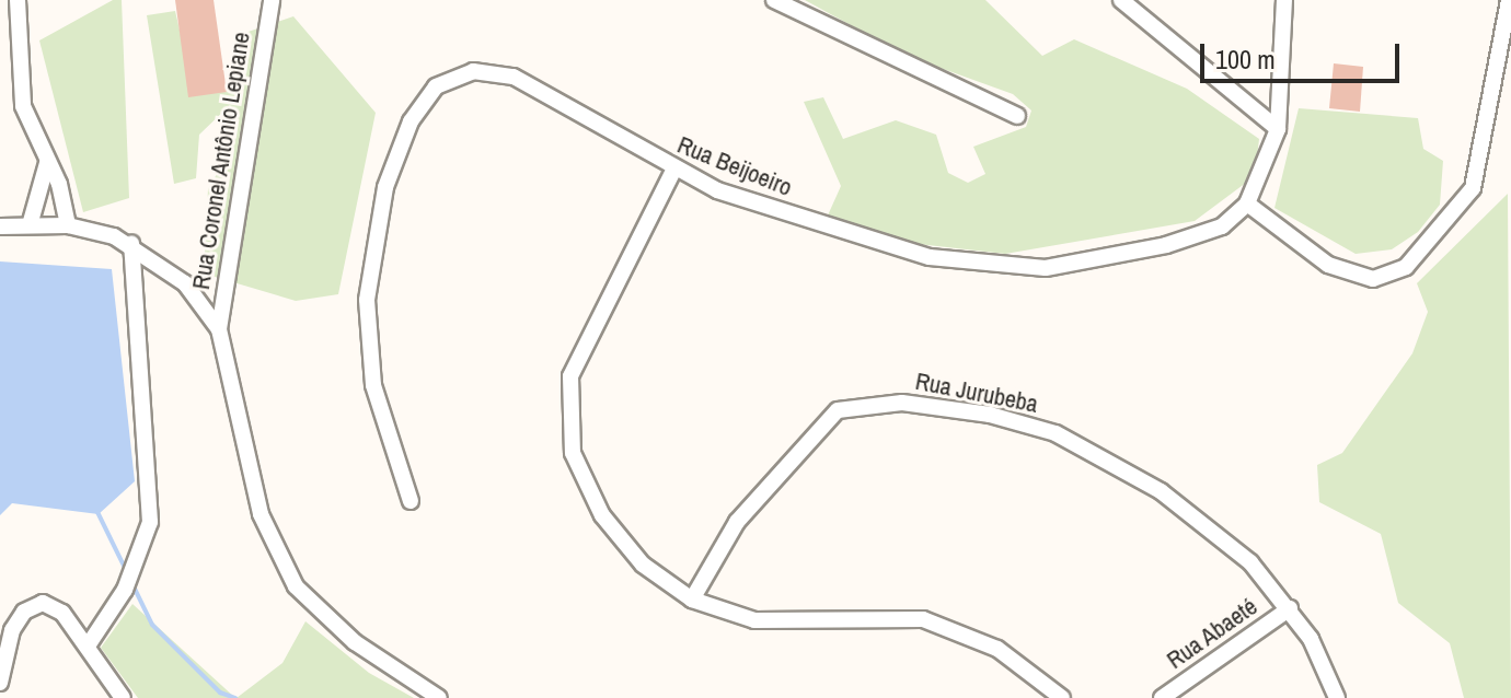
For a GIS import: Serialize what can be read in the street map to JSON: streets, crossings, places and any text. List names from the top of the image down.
{
  "streets": {
    "street": [
      "Rua Coronel Antônio Lepiane",
      "Rua Beijoeiro",
      "Rua Jurubeba",
      "Rua Abaeté"
    ]
  },
  "crossings": [
    ["Rua Jurubeba", "Rua Abaeté"]
  ],
  "scale_bar": "100 m"
}
